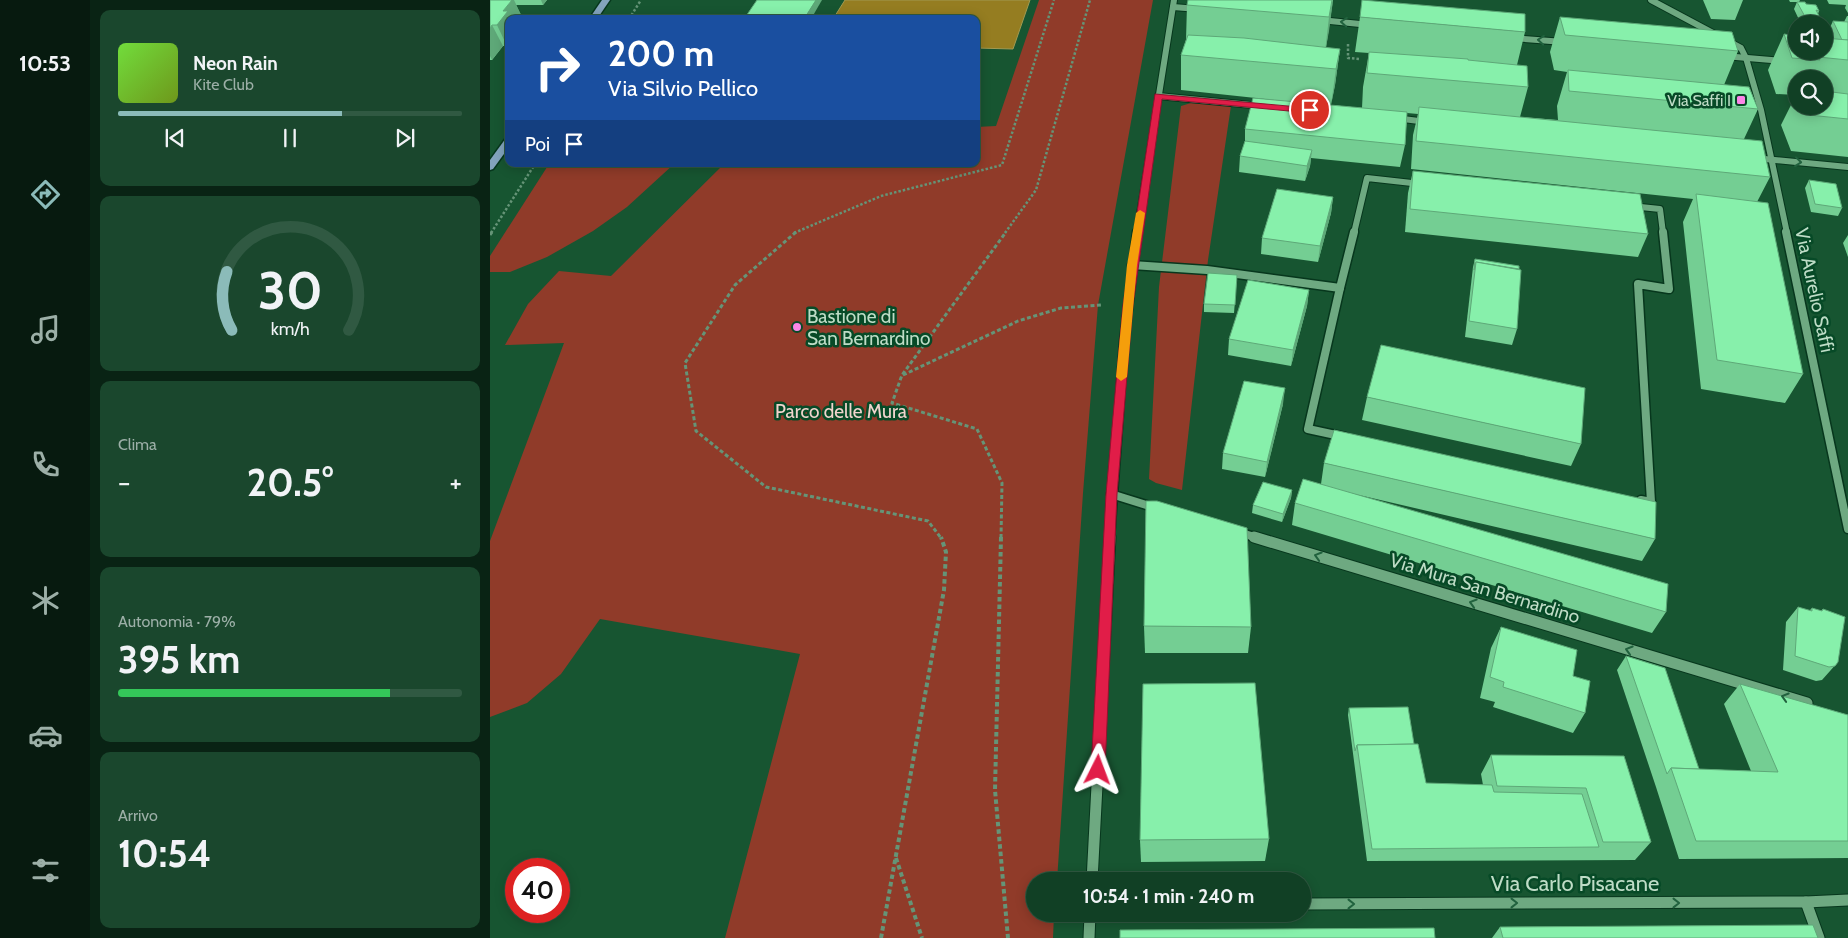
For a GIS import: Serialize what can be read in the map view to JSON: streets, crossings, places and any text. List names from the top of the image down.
{
  "streets": {
    "street": ["Via Aurelio Saffi", "Via Mura San Bernardino", "Via Carlo Pisacane"]
  },
  "one_way": ["Via Mura San Bernardino", "Via Carlo Pisacane"],
  "parks": ["Parco delle Mura"],
  "places": {
    "transit": ["Via Saffi I"],
    "other": ["Bastione di San Bernardino"]
  },
  "page": {
    "tabs": "10:53",
    "turn": ["200 m", "Via Silvio Pellico"],
    "song": ["Neon Rain", "Kite Club"],
    "then": "Poi",
    "tile": [
      "Clima",
      ["Autonomia · 79%", "395 km"],
      ["Arrivo", "10:54"]
    ],
    "heat": ["−", "20.5°", "+"],
    "limit": "40",
    "trip": "10:54 · 1 min · 240 m",
    "gauge": ["30", "km/h"]
  }
}
